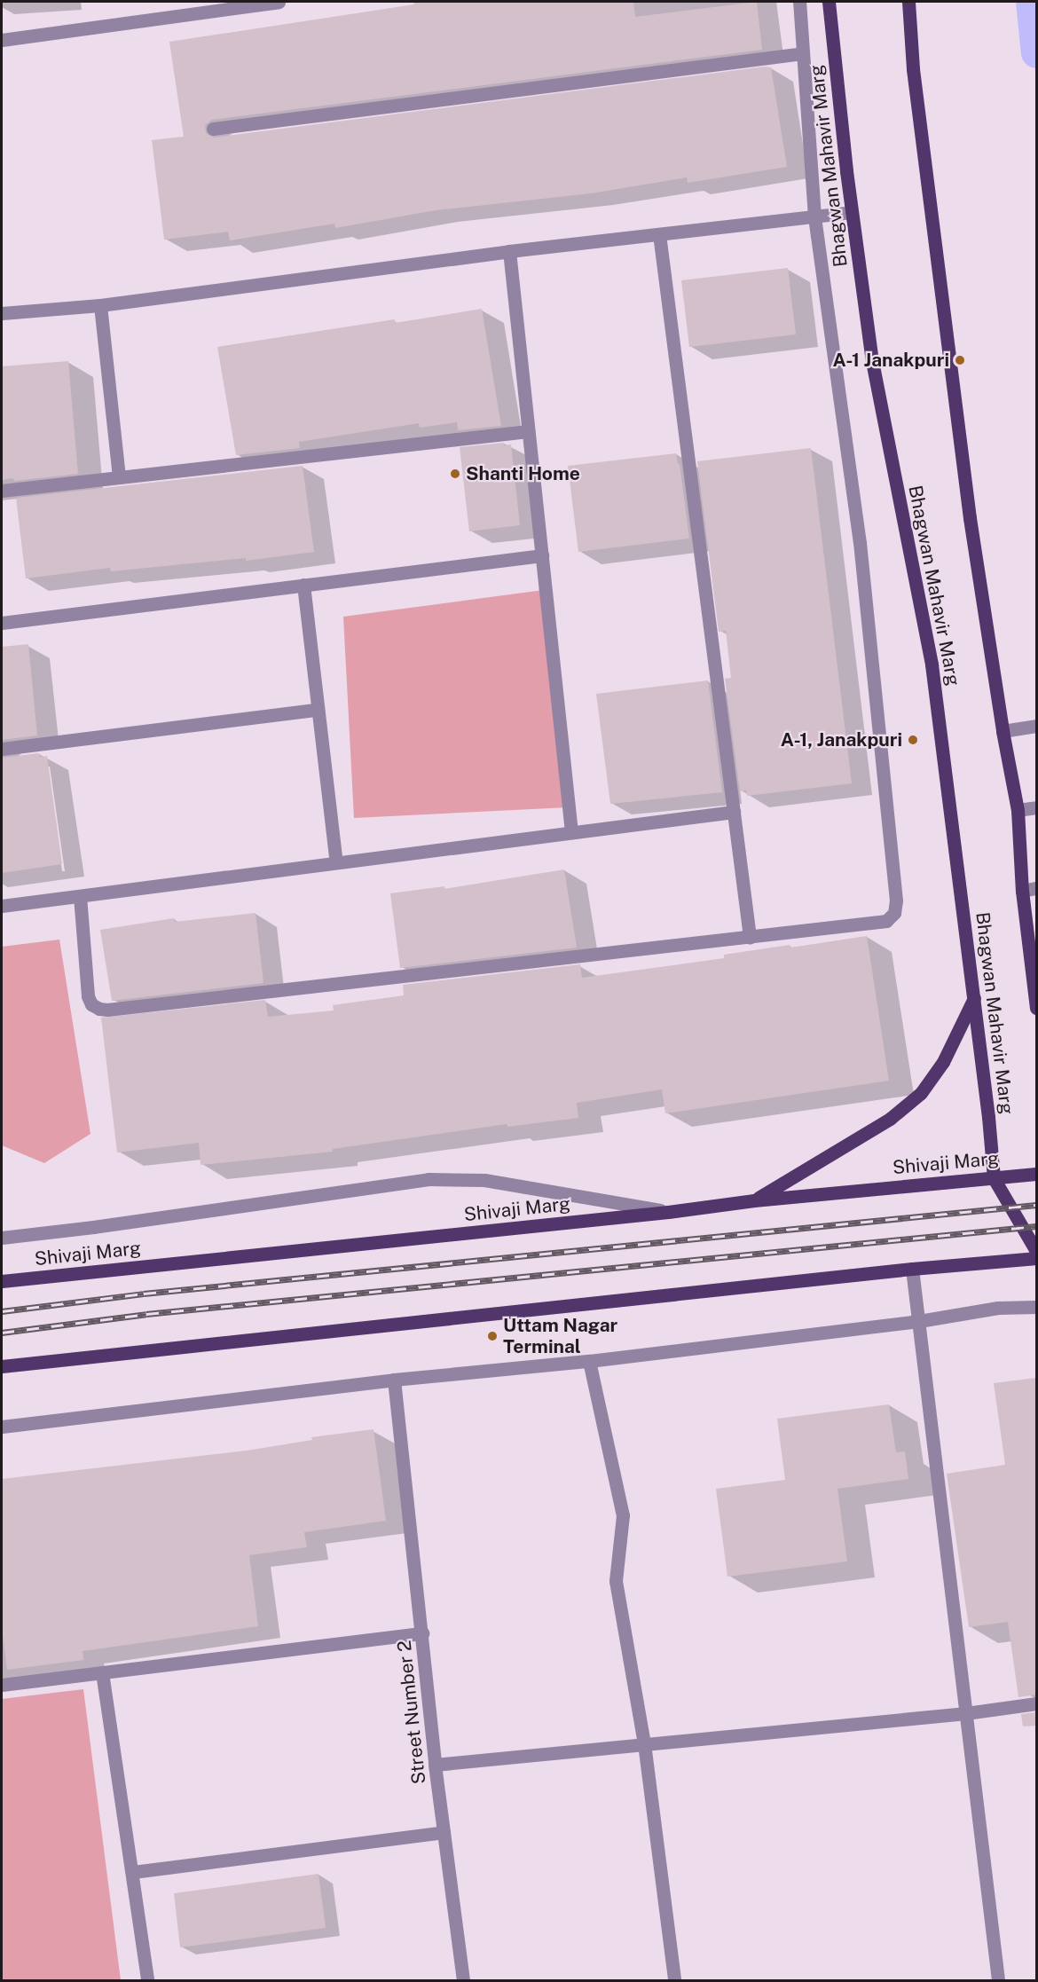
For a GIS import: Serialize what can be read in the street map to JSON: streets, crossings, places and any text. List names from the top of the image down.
{
  "streets": {
    "main road": ["Bhagwan Mahavir Marg", "Shivaji Marg"],
    "street": ["Street Number 2"]
  },
  "crossings": [
    ["Bhagwan Mahavir Marg", "Shivaji Marg"]
  ],
  "places": [
    "A-1 Janakpuri",
    "Shanti Home",
    "A-1, Janakpuri",
    "Uttam Nagar Terminal"
  ]
}
